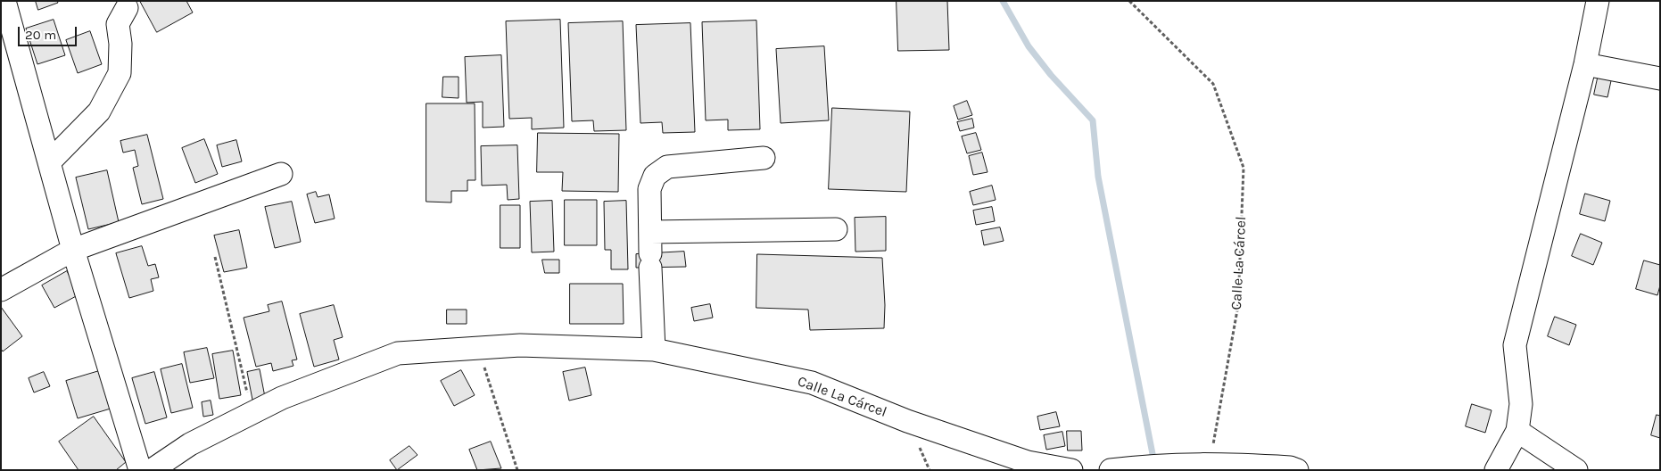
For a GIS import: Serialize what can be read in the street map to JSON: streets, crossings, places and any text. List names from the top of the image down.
{
  "streets": {
    "street": ["Calle La Cárcel"]
  },
  "scale_bar": "20 m"
}
